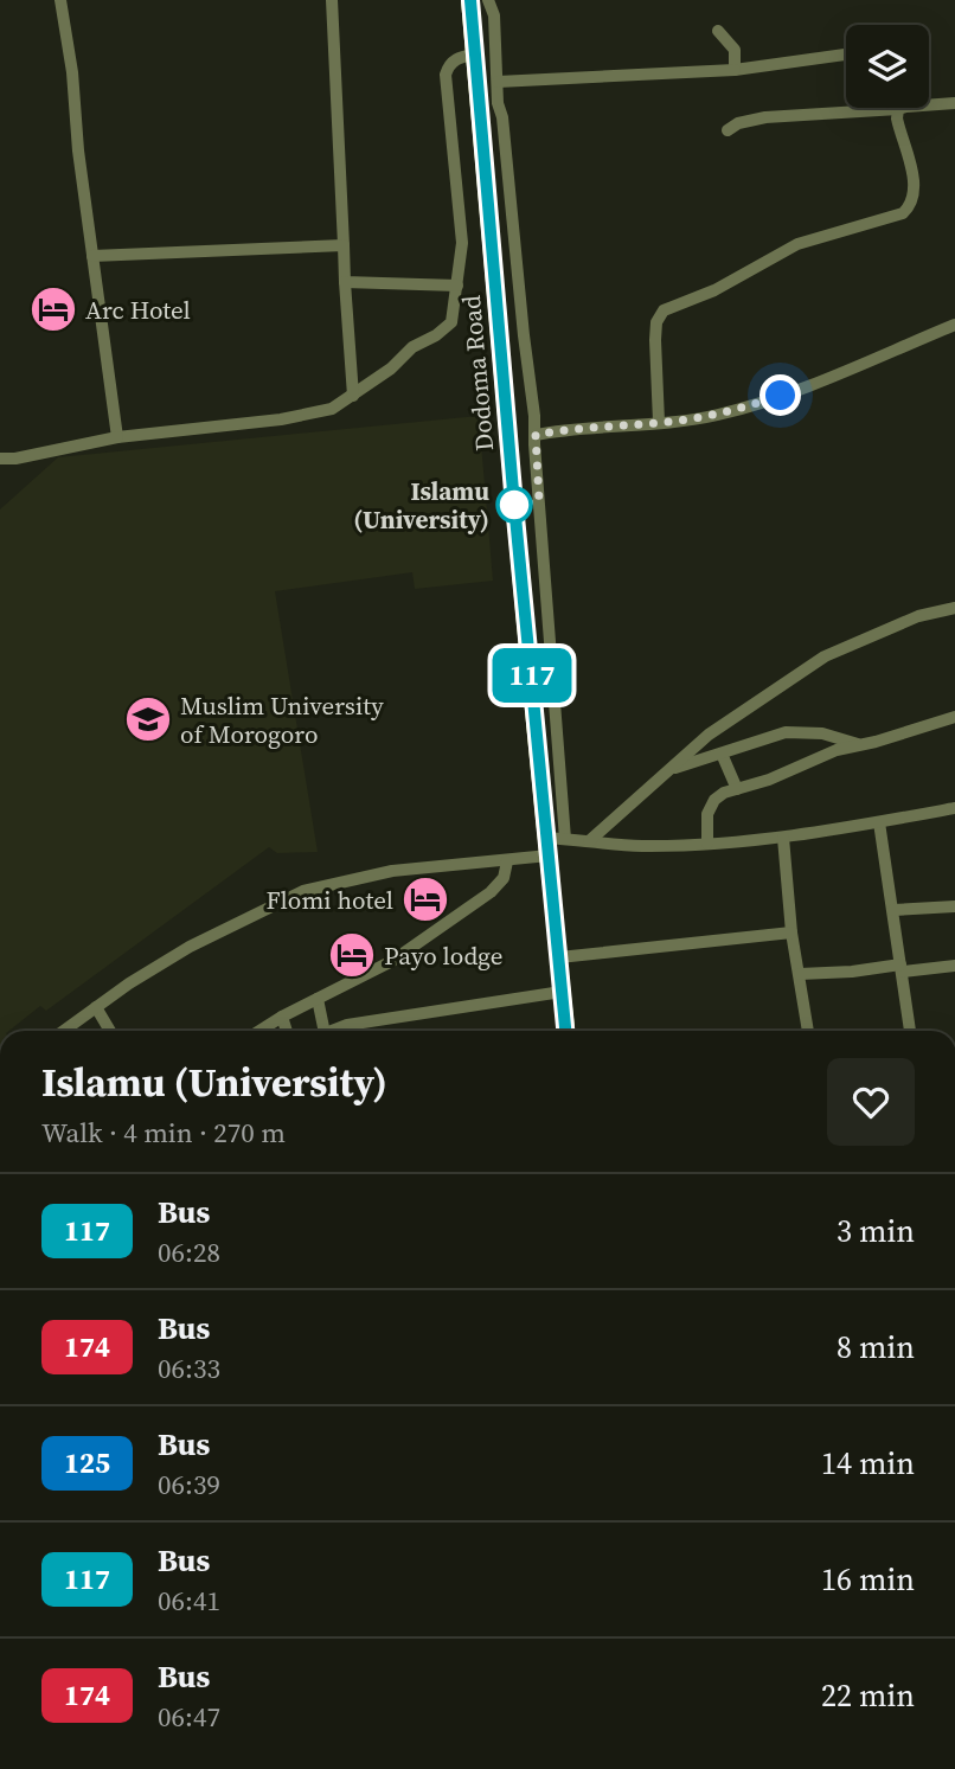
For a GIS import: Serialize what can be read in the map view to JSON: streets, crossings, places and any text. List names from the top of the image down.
{
  "streets": {
    "highway": ["Dodoma Road"]
  },
  "places": {
    "hotel": ["Arc Hotel", "Flomi hotel", "Payo lodge"],
    "other": ["Islamu (University)"],
    "school or university": ["Muslim University of Morogoro"]
  },
  "lines": ["bus line 117"],
  "page": {
    "on_map": "117",
    "heading": ["Islamu (University)", "Walk · 4 min · 270 m"],
    "list": [
      {
        "mark": "117",
        "name": "Bus",
        "note": "06:28",
        "value": "3 min"
      },
      {
        "mark": "174",
        "name": "Bus",
        "note": "06:33",
        "value": "8 min"
      },
      {
        "mark": "125",
        "name": "Bus",
        "note": "06:39",
        "value": "14 min"
      },
      {
        "mark": "117",
        "name": "Bus",
        "note": "06:41",
        "value": "16 min"
      },
      {
        "mark": "174",
        "name": "Bus",
        "note": "06:47",
        "value": "22 min"
      }
    ]
  }
}
